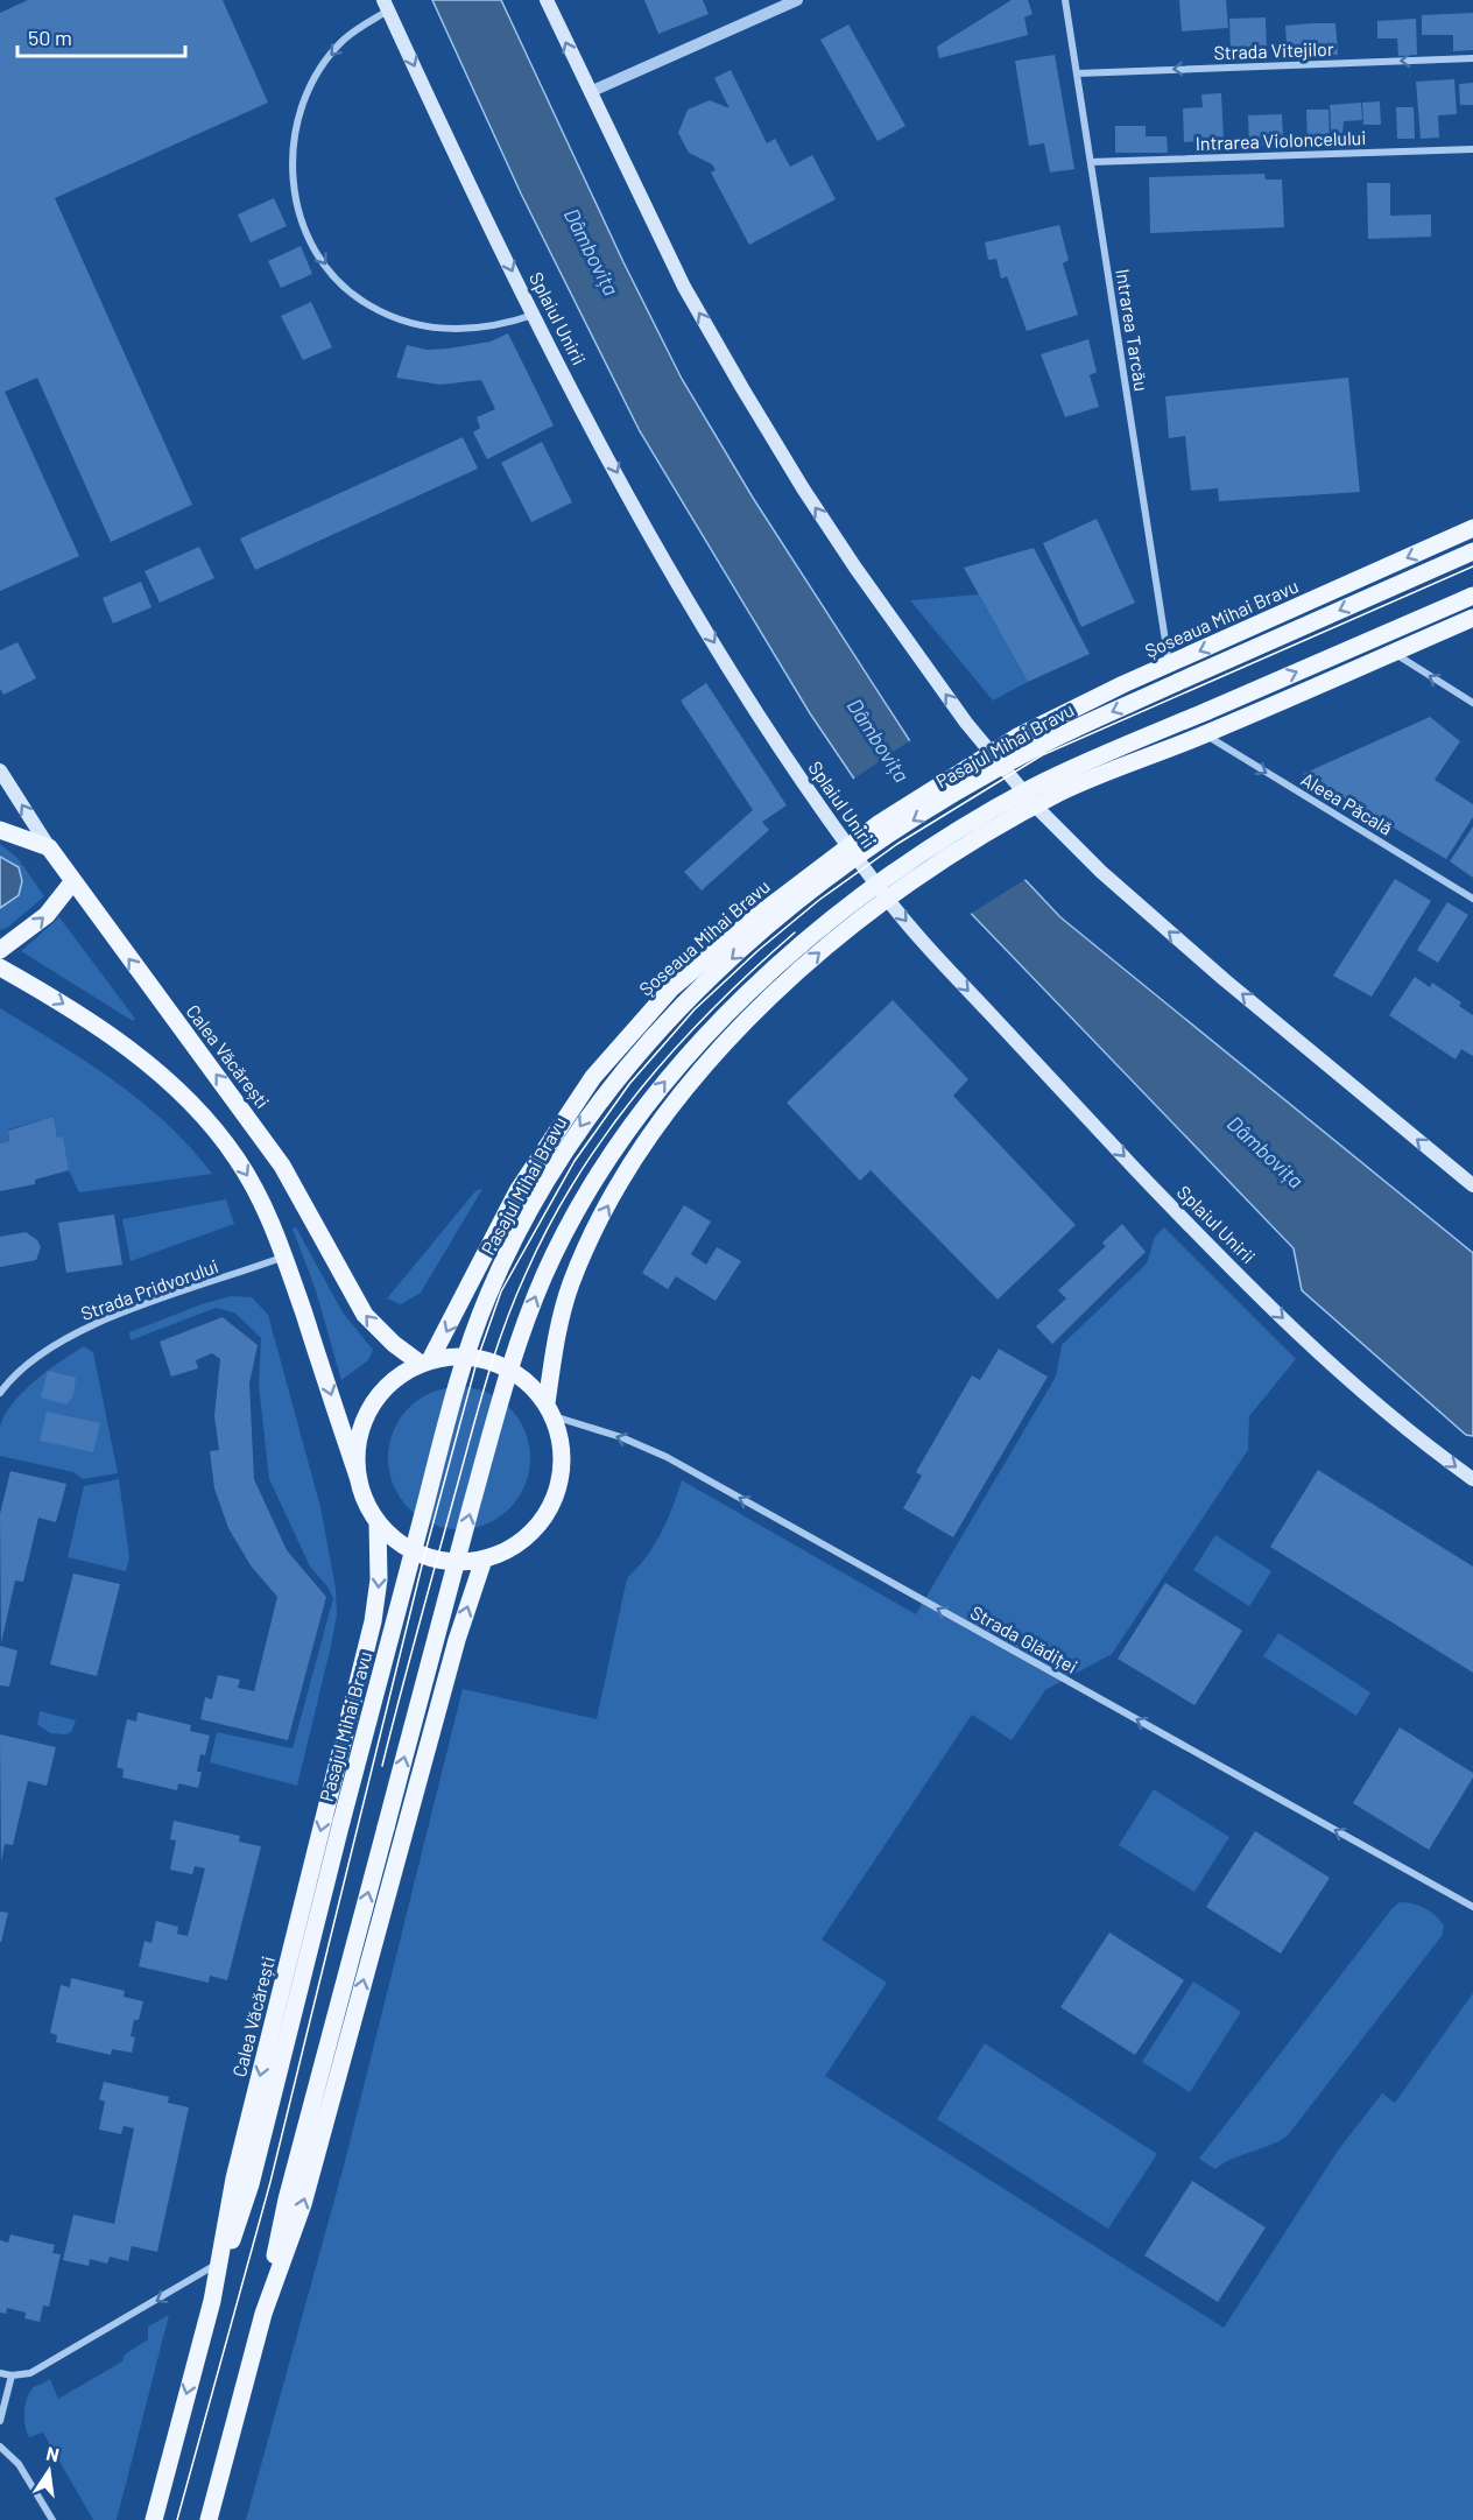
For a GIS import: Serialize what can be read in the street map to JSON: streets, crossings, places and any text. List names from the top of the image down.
{
  "streets": {
    "main road": [
      "Splaiul Unirii",
      "Șoseaua Mihai Bravu",
      "Pasajul Mihai Bravu",
      "Calea Văcărești"
    ],
    "street": [
      "Strada Vitejilor",
      "Intrarea Violoncelului",
      "Intrarea Tarcău",
      "Aleea Păcală",
      "Strada Pridvorului",
      "Strada Glădiței"
    ]
  },
  "crossings": [
    ["Strada Vitejilor", "Intrarea Tarcău"],
    ["Intrarea Violoncelului", "Intrarea Tarcău"],
    ["Splaiul Unirii", "Șoseaua Mihai Bravu"],
    ["Intrarea Tarcău", "Șoseaua Mihai Bravu"],
    ["Șoseaua Mihai Bravu", "Calea Văcărești"],
    ["Șoseaua Mihai Bravu", "Strada Glădiței"],
    ["Pasajul Mihai Bravu", "Calea Văcărești"],
    ["Calea Văcărești", "Strada Glădiței"]
  ],
  "one_way": [
    "Strada Vitejilor",
    "Splaiul Unirii",
    "Aleea Păcală",
    "Strada Glădiței"
  ],
  "water": ["Dâmbovița"],
  "scale_bar": "50 m",
  "north": "top"
}
